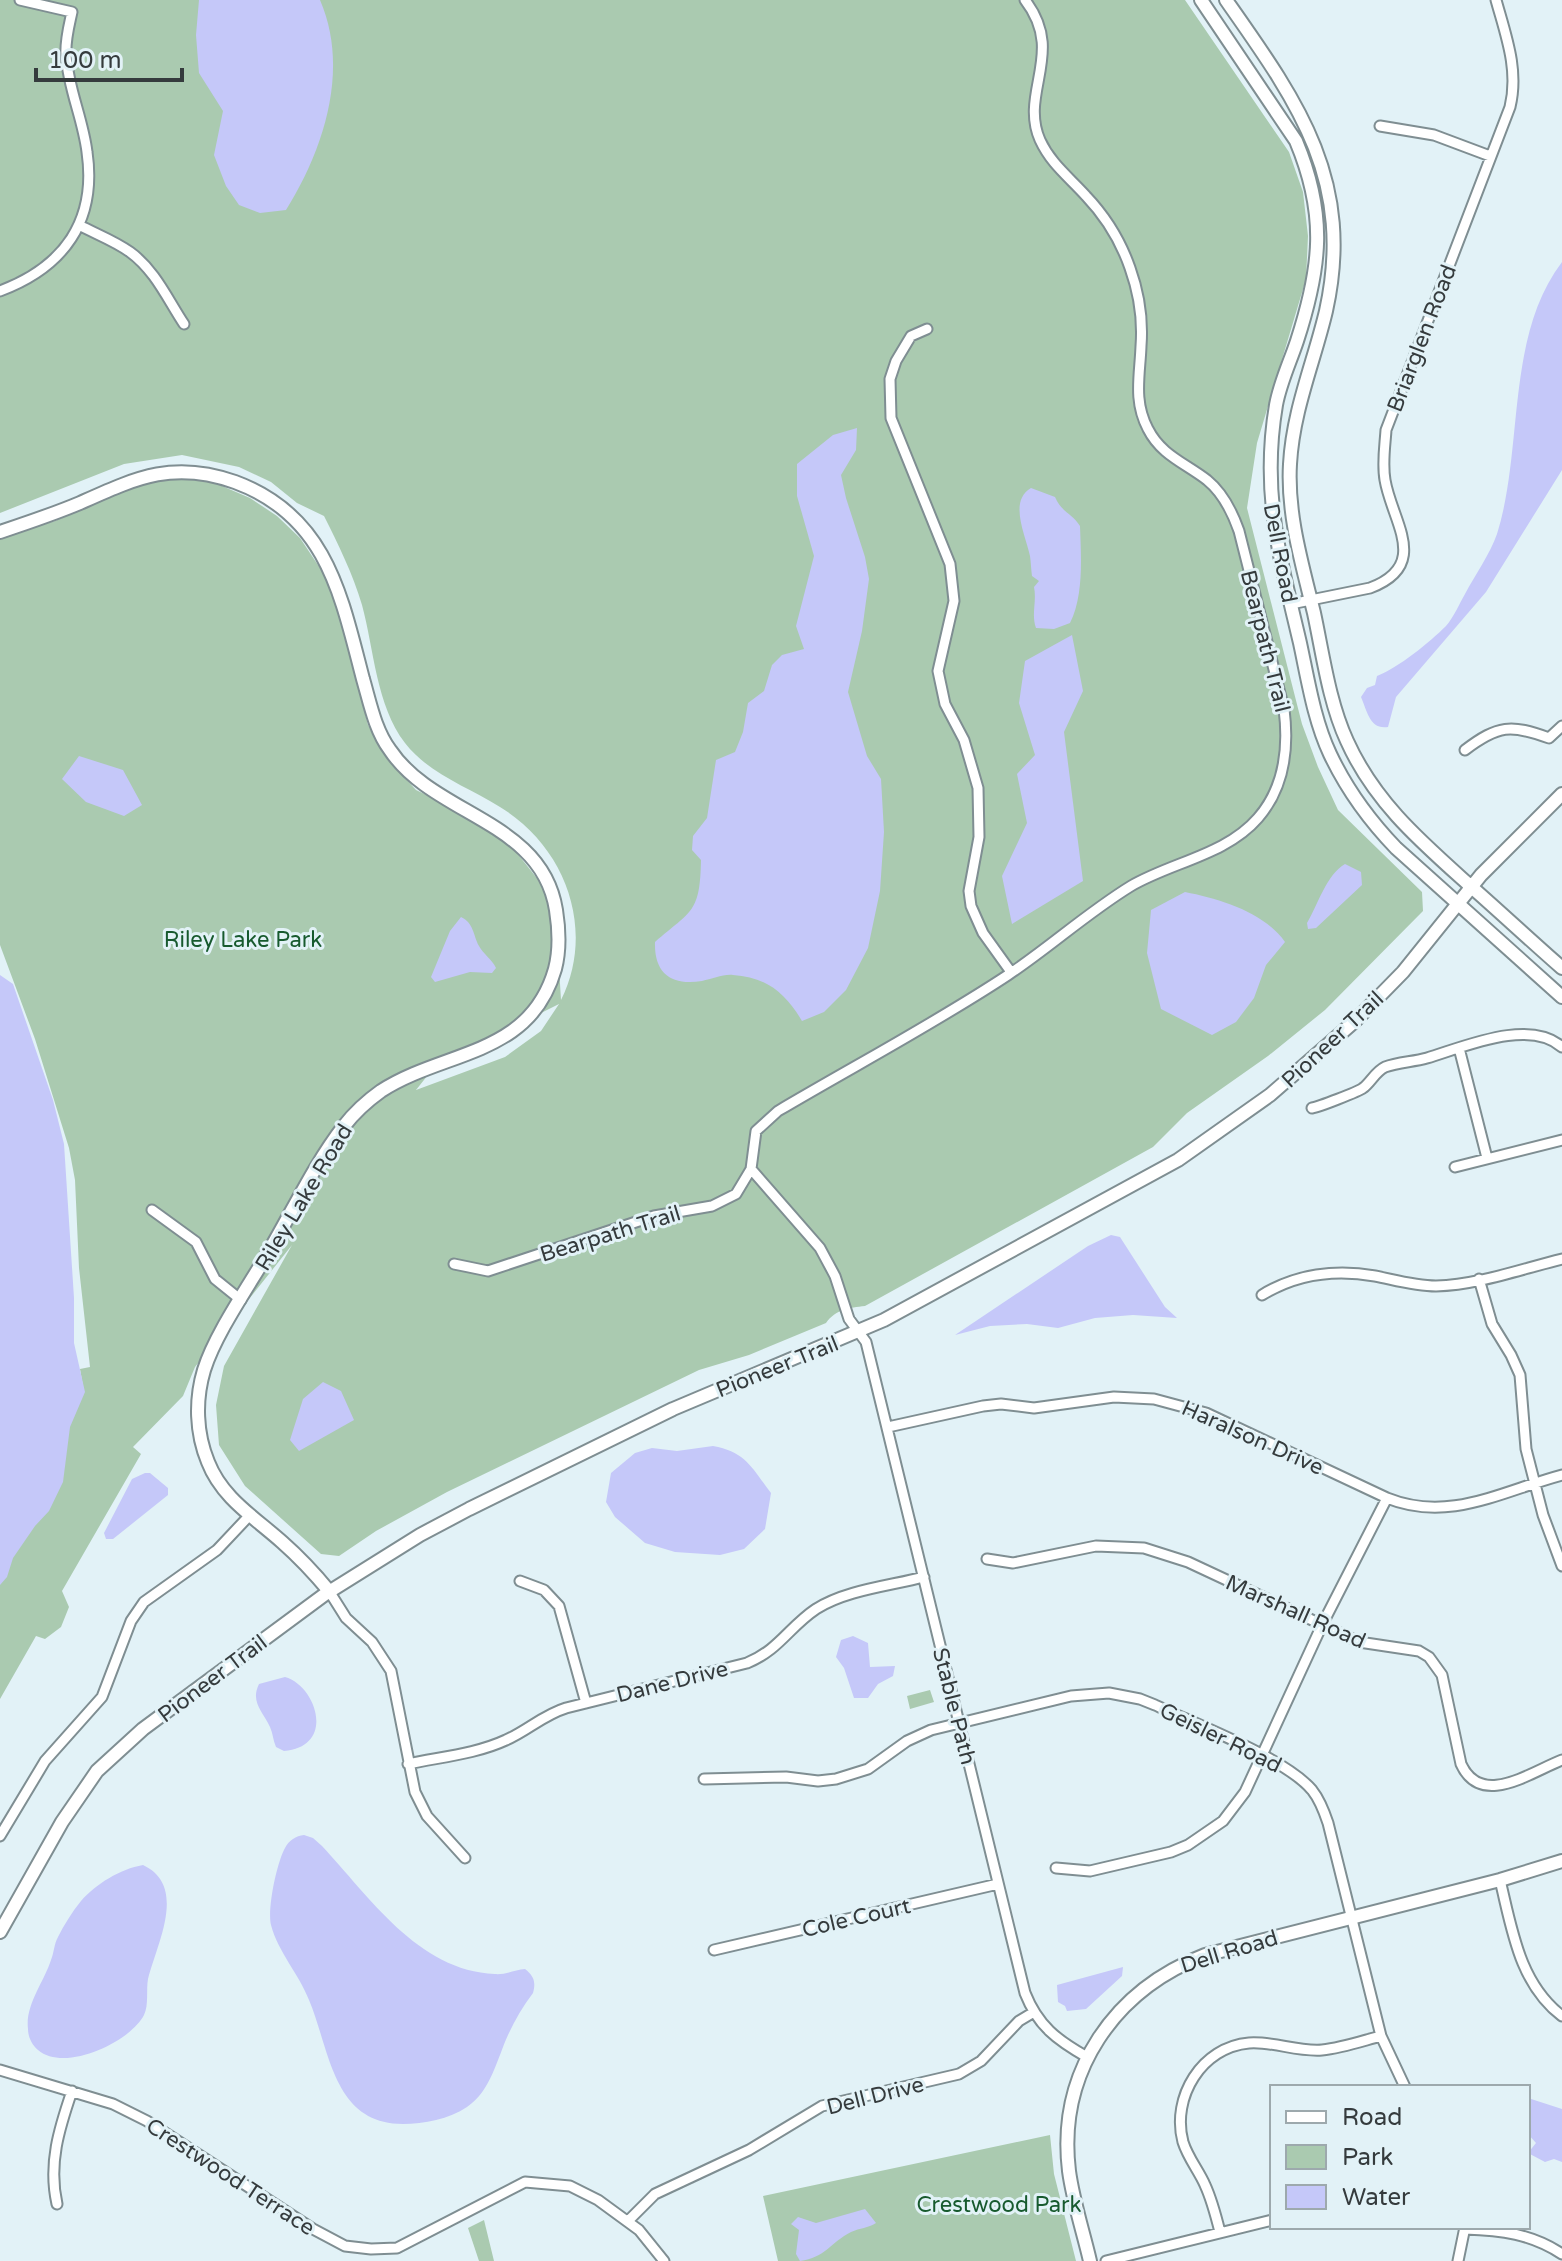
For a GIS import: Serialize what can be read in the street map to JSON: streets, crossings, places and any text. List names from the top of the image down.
{
  "streets": {
    "main road": ["Dell Road", "Pioneer Trail", "Riley Lake Road"],
    "street": [
      "Briarglen Road",
      "Bearpath Trail",
      "Haralson Drive",
      "Marshall Road",
      "Dane Drive",
      "Stable Path",
      "Geisler Road",
      "Cole Court",
      "Dell Drive",
      "Crestwood Terrace"
    ]
  },
  "crossings": [
    ["Briarglen Road", "Dell Road"],
    ["Dell Road", "Pioneer Trail"],
    ["Dell Road", "Stable Path"],
    ["Dell Road", "Geisler Road"],
    ["Pioneer Trail", "Riley Lake Road"],
    ["Pioneer Trail", "Stable Path"],
    ["Riley Lake Road", "Dane Drive"],
    ["Haralson Drive", "Stable Path"],
    ["Dane Drive", "Stable Path"],
    ["Stable Path", "Geisler Road"],
    ["Stable Path", "Cole Court"],
    ["Stable Path", "Dell Drive"],
    ["Dell Drive", "Crestwood Terrace"]
  ],
  "parks": ["Riley Lake Park", "Crestwood Park"],
  "legend": ["Road", "Park", "Water"],
  "scale_bar": "100 m"
}
